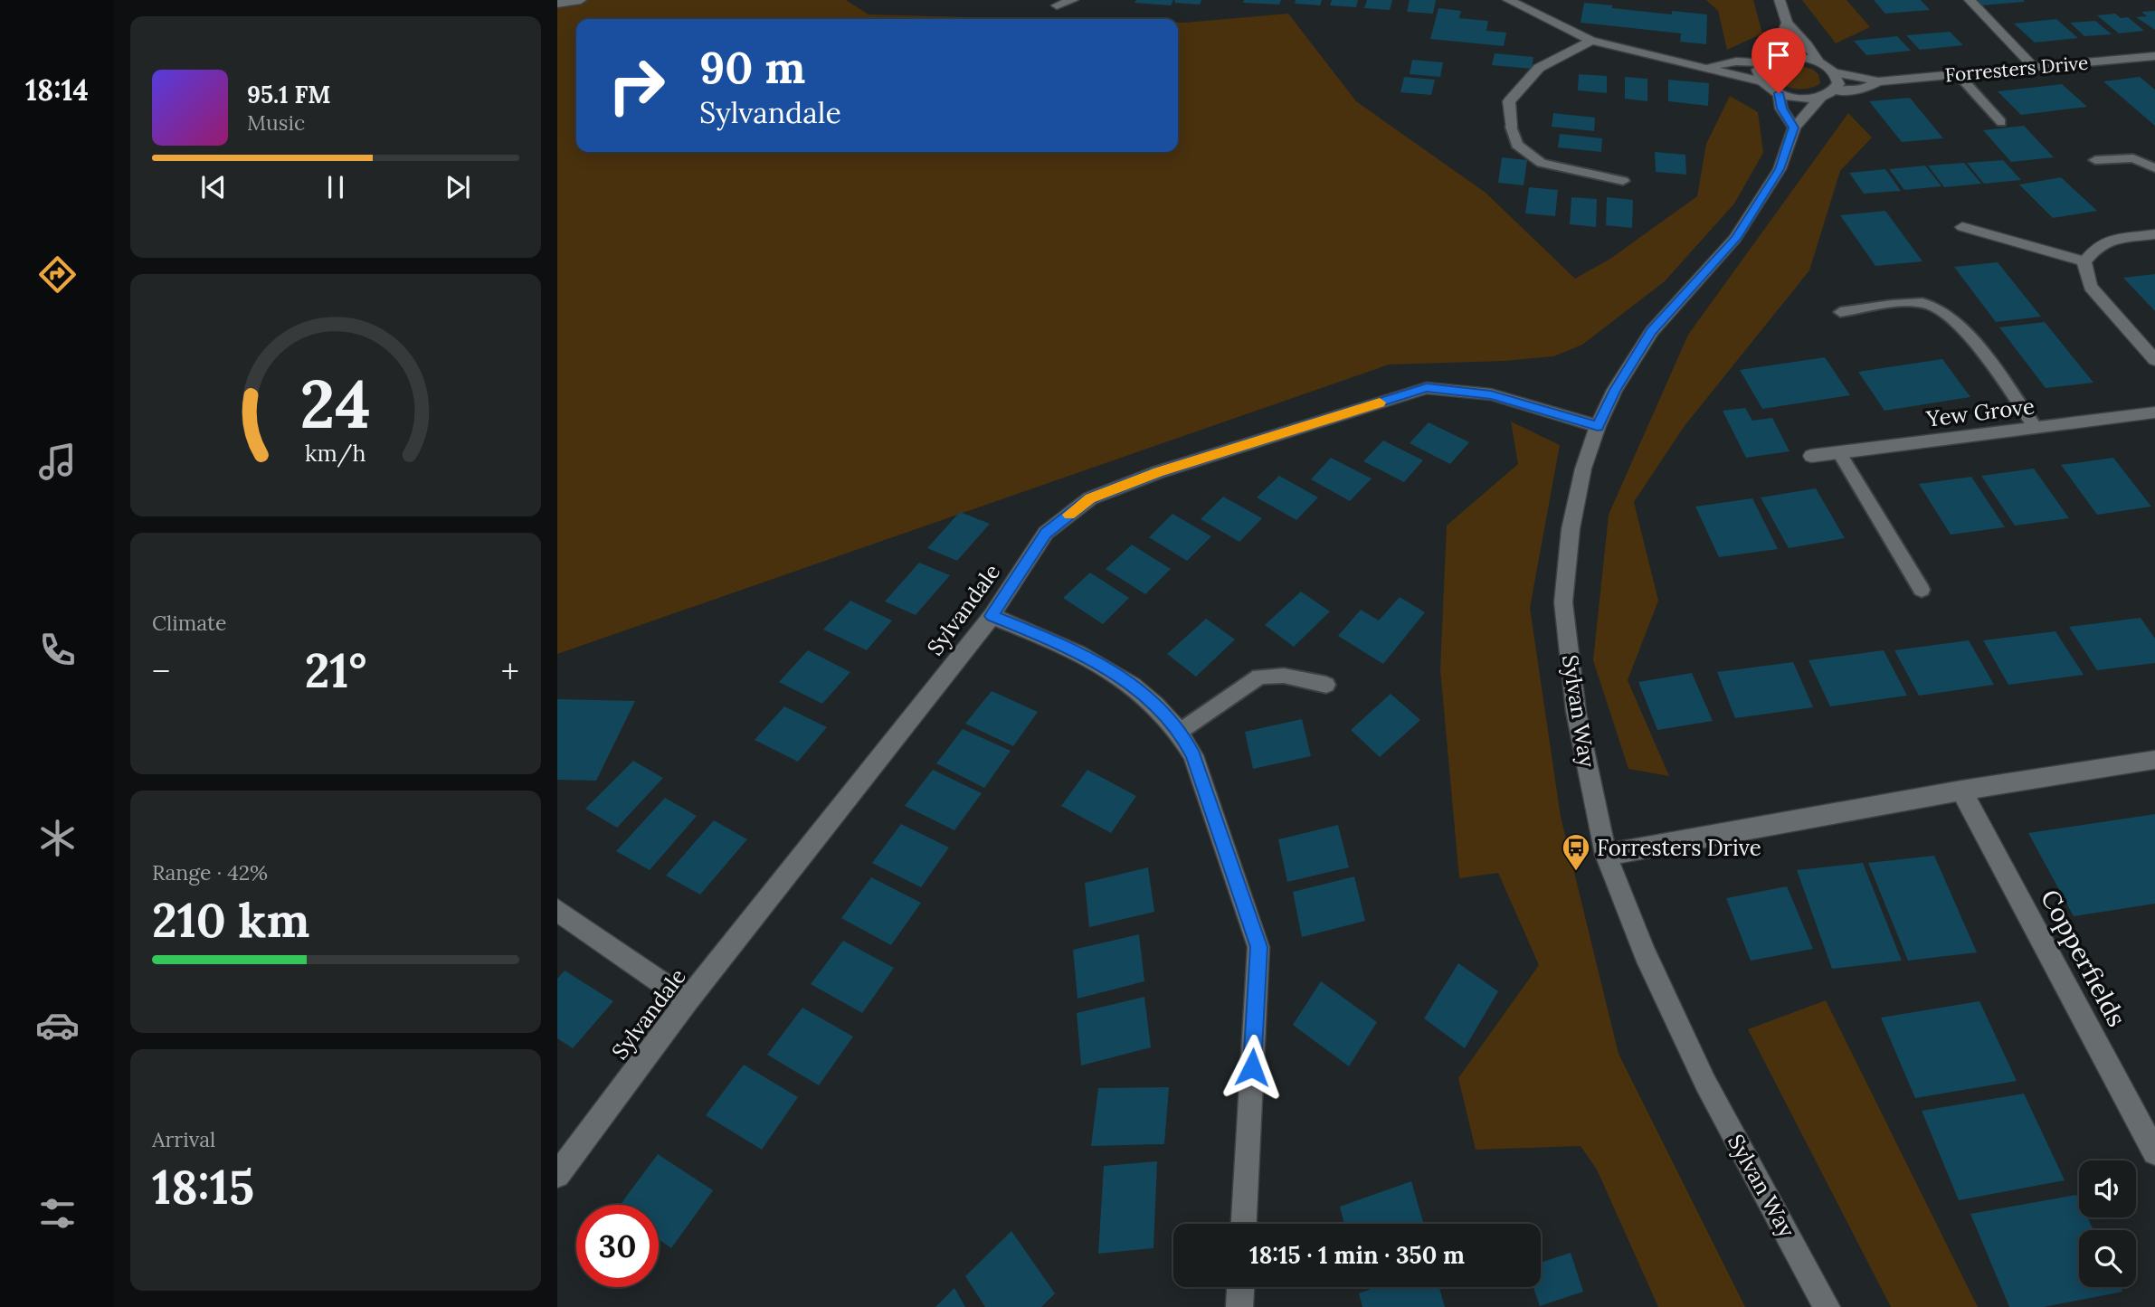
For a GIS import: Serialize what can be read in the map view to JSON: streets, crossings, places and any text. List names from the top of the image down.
{
  "streets": {
    "street": [
      "Forresters Drive",
      "Yew Grove",
      "Sylvandale",
      "Sylvan Way",
      "Copperfields"
    ]
  },
  "crossings": [
    ["Sylvandale", "Sylvan Way"]
  ],
  "places": {
    "bus stop": ["Forresters Drive"]
  },
  "page": {
    "tabs": "18:14",
    "turn": ["90 m", "Sylvandale"],
    "song": ["95.1 FM", "Music"],
    "tile": [
      "Climate",
      ["Range · 42%", "210 km"],
      ["Arrival", "18:15"]
    ],
    "heat": ["−", "21°", "+"],
    "limit": "30",
    "trip": "18:15 · 1 min · 350 m",
    "gauge": ["24", "km/h"]
  }
}
